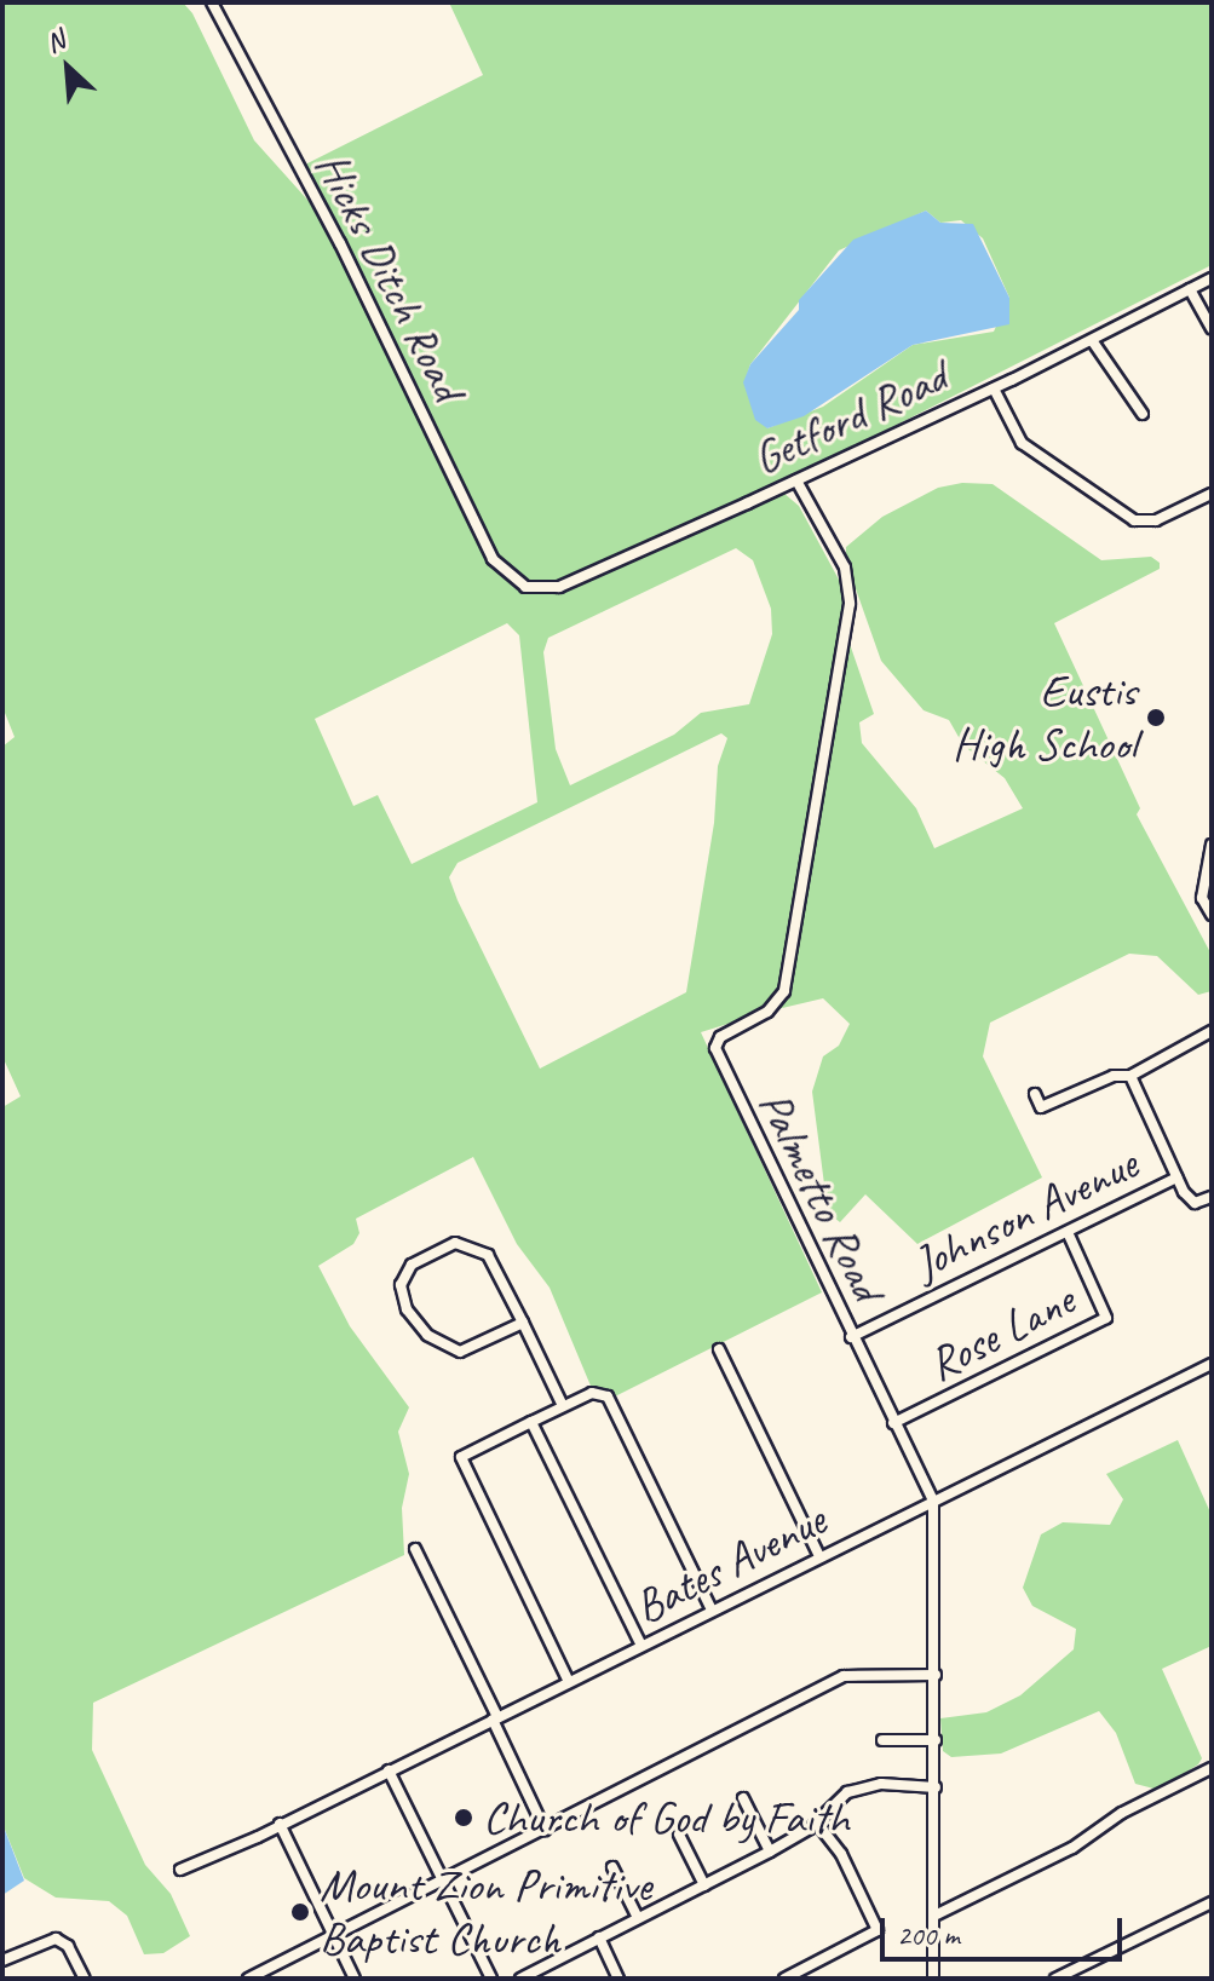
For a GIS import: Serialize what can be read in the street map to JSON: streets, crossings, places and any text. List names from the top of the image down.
{
  "streets": {
    "street": [
      "Hicks Ditch Road",
      "Getford Road",
      "Palmetto Road",
      "Johnson Avenue",
      "Rose Lane",
      "Bates Avenue"
    ]
  },
  "crossings": [
    ["Hicks Ditch Road", "Getford Road"],
    ["Getford Road", "Palmetto Road"],
    ["Palmetto Road", "Johnson Avenue"],
    ["Palmetto Road", "Rose Lane"],
    ["Palmetto Road", "Bates Avenue"],
    ["Johnson Avenue", "Rose Lane"]
  ],
  "places": ["Eustis High School", "Church of God by Faith", "Mount Zion Primitive Baptist Church"],
  "scale_bar": "200 m",
  "north": "top left"
}
